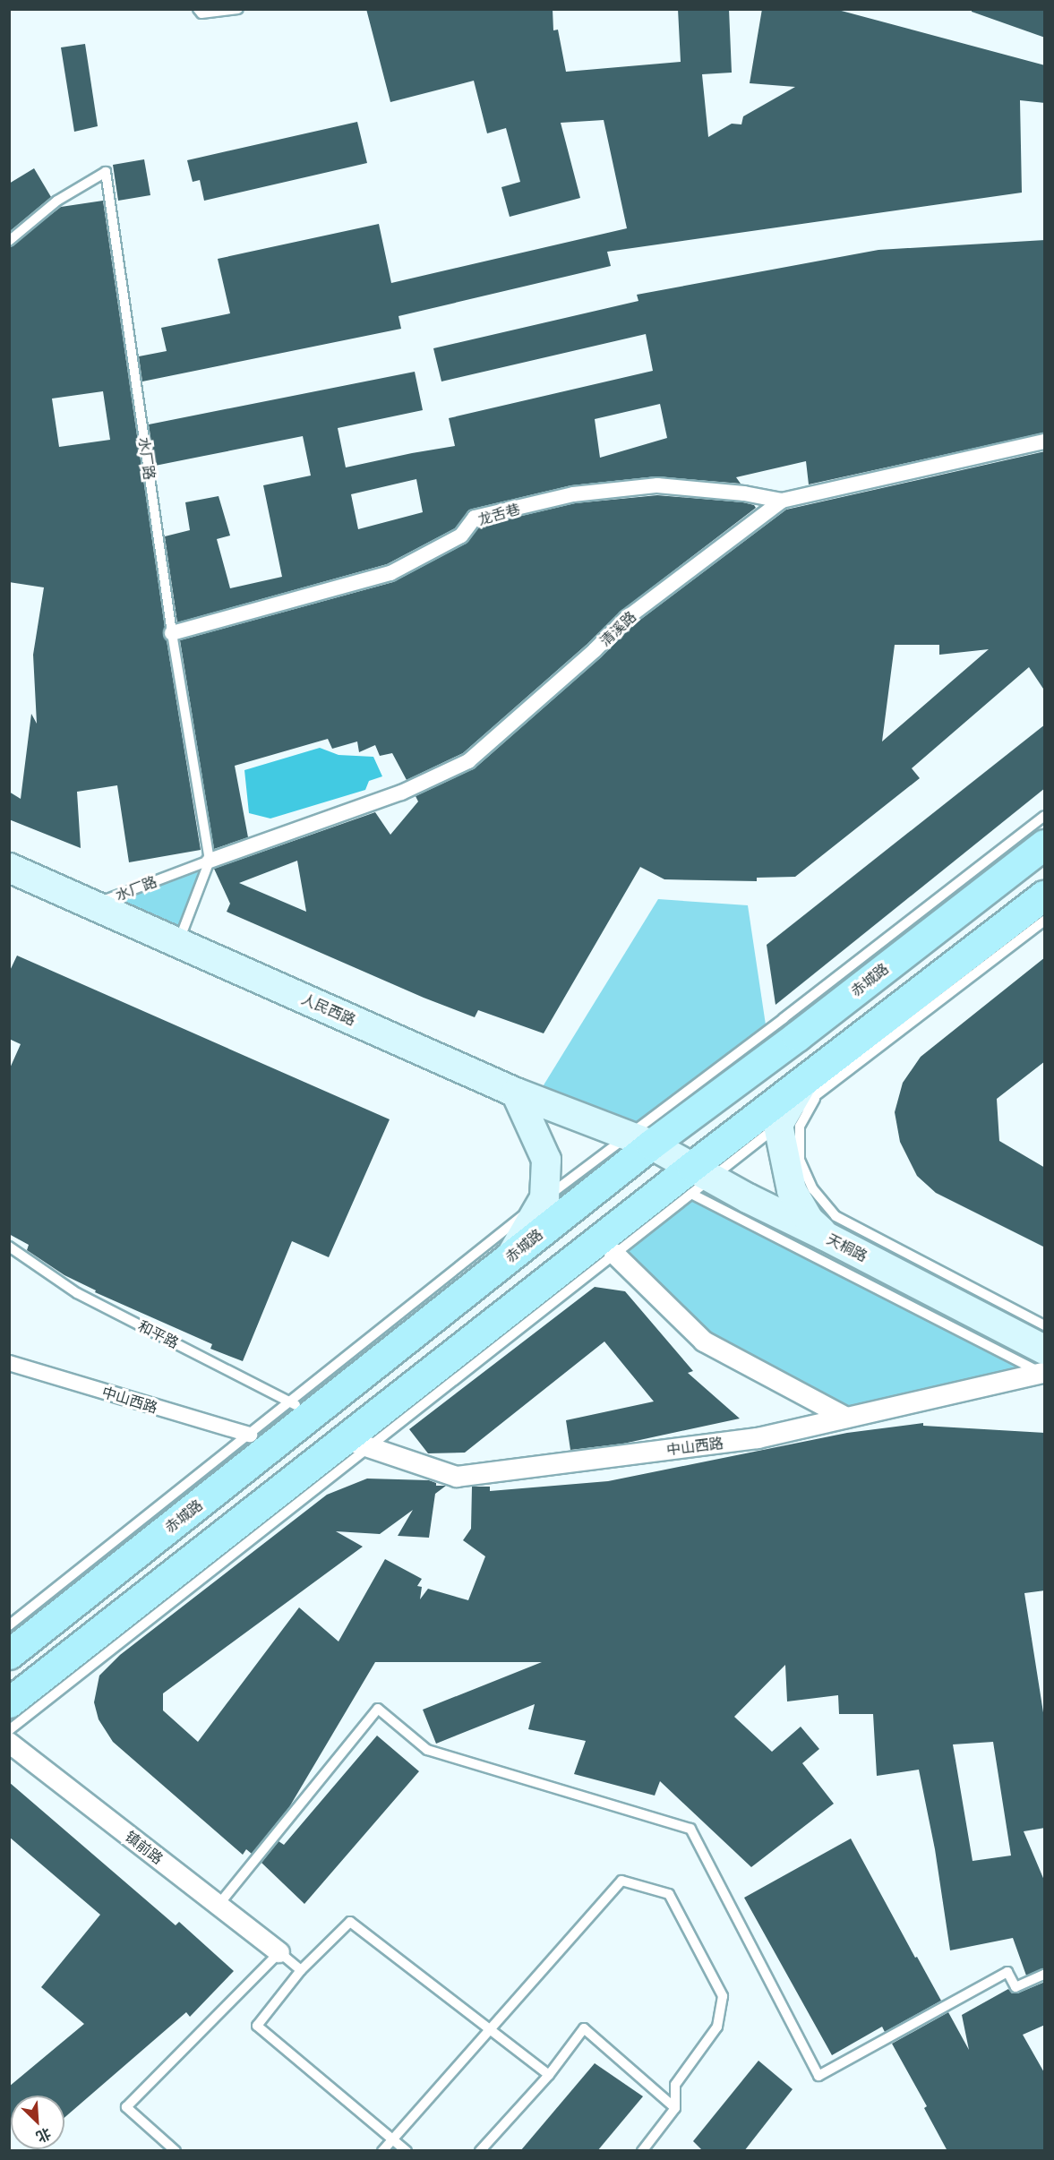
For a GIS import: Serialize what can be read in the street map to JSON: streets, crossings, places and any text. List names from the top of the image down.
{
  "streets": {
    "main road": ["赤城路", "人民西路", "天桐路"],
    "street": [
      "龙舌巷",
      "清溪路",
      "中山西路",
      "镇前路"
    ],
    "lane": ["水厂路", "和平路"]
  },
  "crossings": [
    ["水厂路", "龙舌巷"],
    ["水厂路", "清溪路"],
    ["水厂路", "人民西路"],
    ["龙舌巷", "清溪路"],
    ["赤城路", "人民西路"],
    ["赤城路", "天桐路"],
    ["赤城路", "和平路"],
    ["人民西路", "天桐路"],
    ["天桐路", "中山西路"]
  ],
  "north": "bottom right"
}
